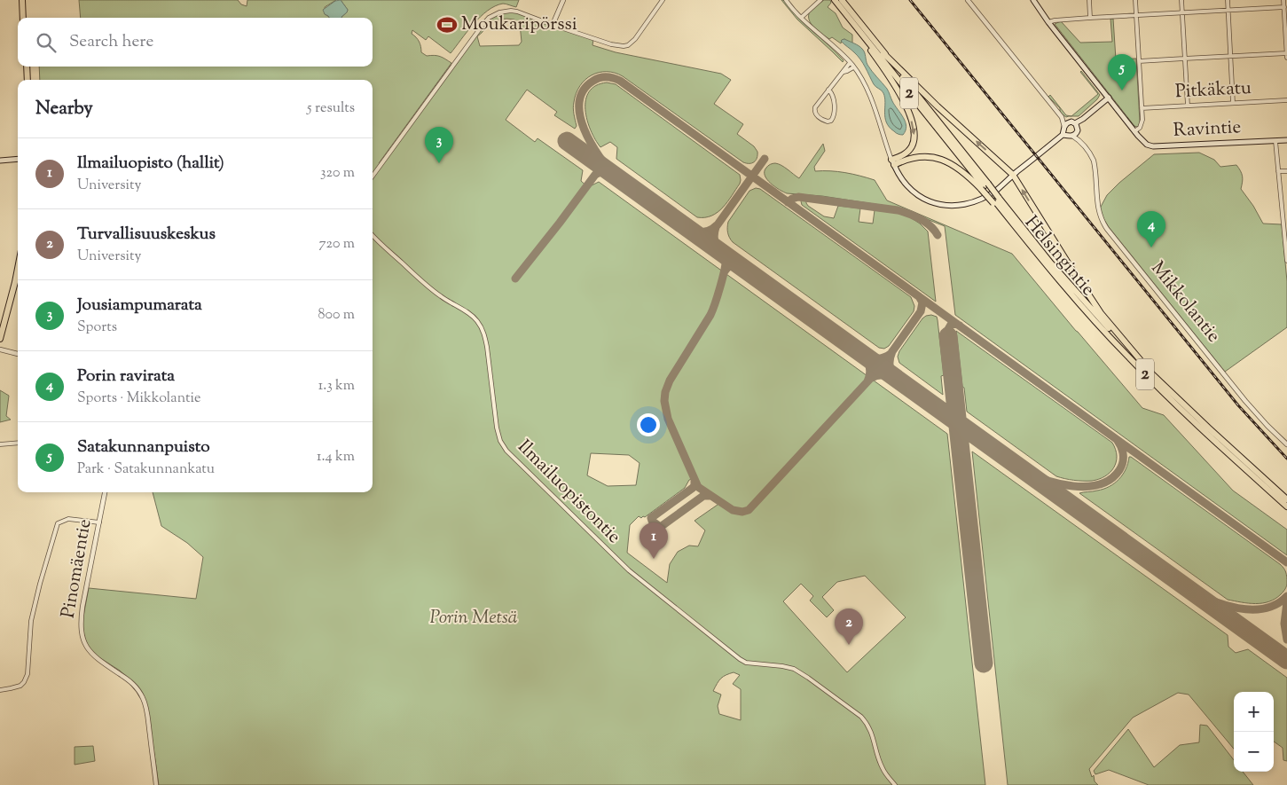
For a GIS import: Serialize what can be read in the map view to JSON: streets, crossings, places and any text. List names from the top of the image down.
{
  "streets": {
    "highway": ["2", "Helsingintie"],
    "main road": ["Ravintie"],
    "street": [
      "Pitkäkatu",
      "Mikkolantie",
      "Ilmailuopistontie",
      "Pinomäentie"
    ]
  },
  "parks": ["Porin Metsä"],
  "places": {
    "sports": ["Moukaripörssi"]
  },
  "page": {
    "search": "Search here",
    "pins": [
      "5",
      "3",
      "4",
      "1",
      "2"
    ],
    "heading": ["Nearby", "5 results"],
    "list": [
      {
        "mark": "1",
        "name": "Ilmailuopisto (hallit)",
        "note": "University",
        "value": "320 m"
      },
      {
        "mark": "2",
        "name": "Turvallisuuskeskus",
        "note": "University",
        "value": "720 m"
      },
      {
        "mark": "3",
        "name": "Jousiampumarata",
        "note": "Sports",
        "value": "800 m"
      },
      {
        "mark": "4",
        "name": "Porin ravirata",
        "note": "Sports · Mikkolantie",
        "value": "1.3 km"
      },
      {
        "mark": "5",
        "name": "Satakunnanpuisto",
        "note": "Park · Satakunnankatu",
        "value": "1.4 km"
      }
    ],
    "map_buttons": ["+", "−"]
  }
}
